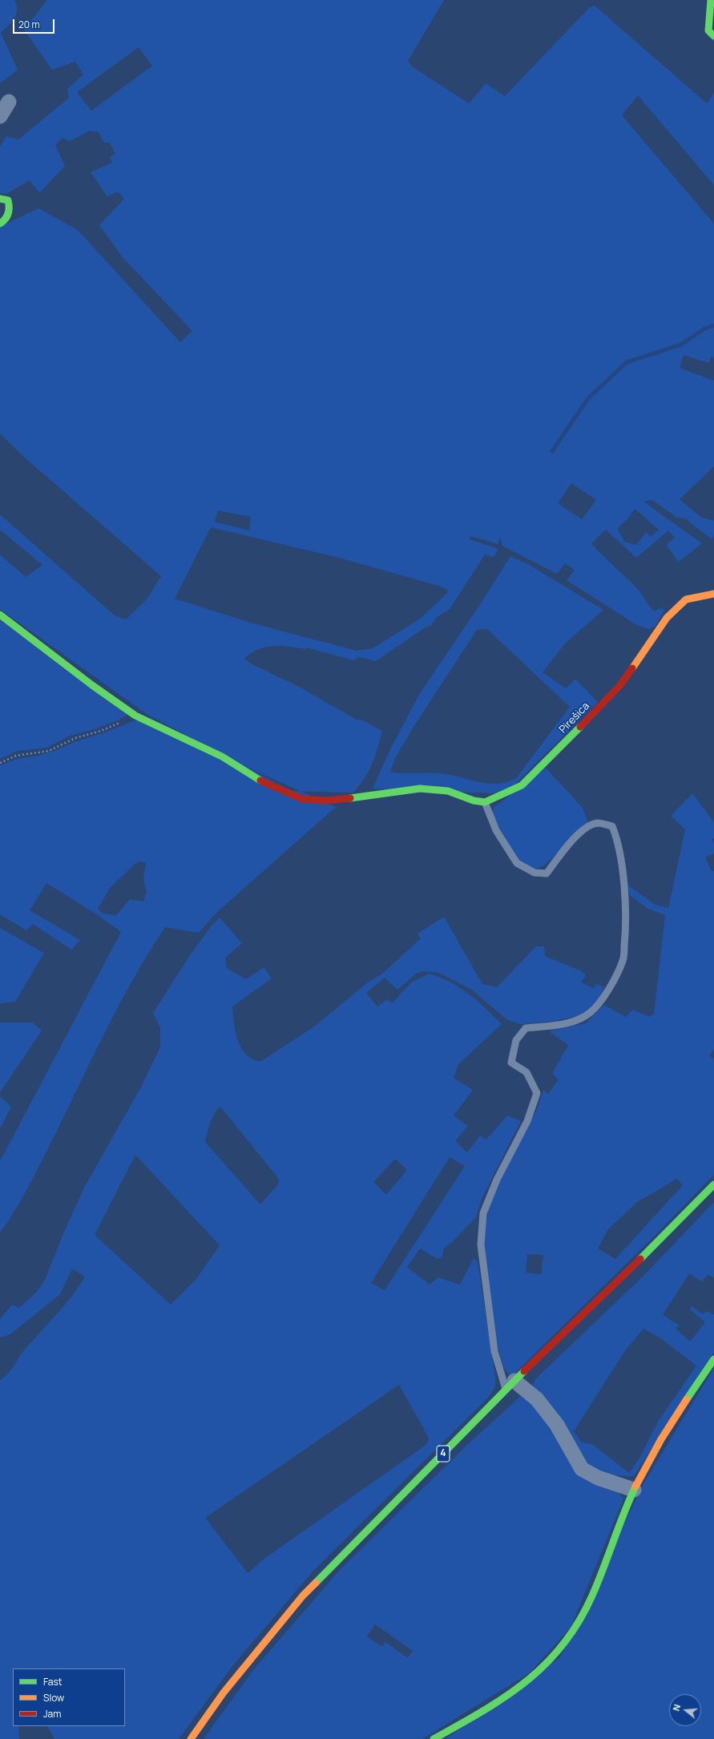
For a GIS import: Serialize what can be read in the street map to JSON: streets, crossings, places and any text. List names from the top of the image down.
{
  "streets": {
    "street": ["Pirešica", "4"]
  },
  "legend": ["Fast", "Slow", "Jam"],
  "scale_bar": "20 m",
  "north": "left"
}
